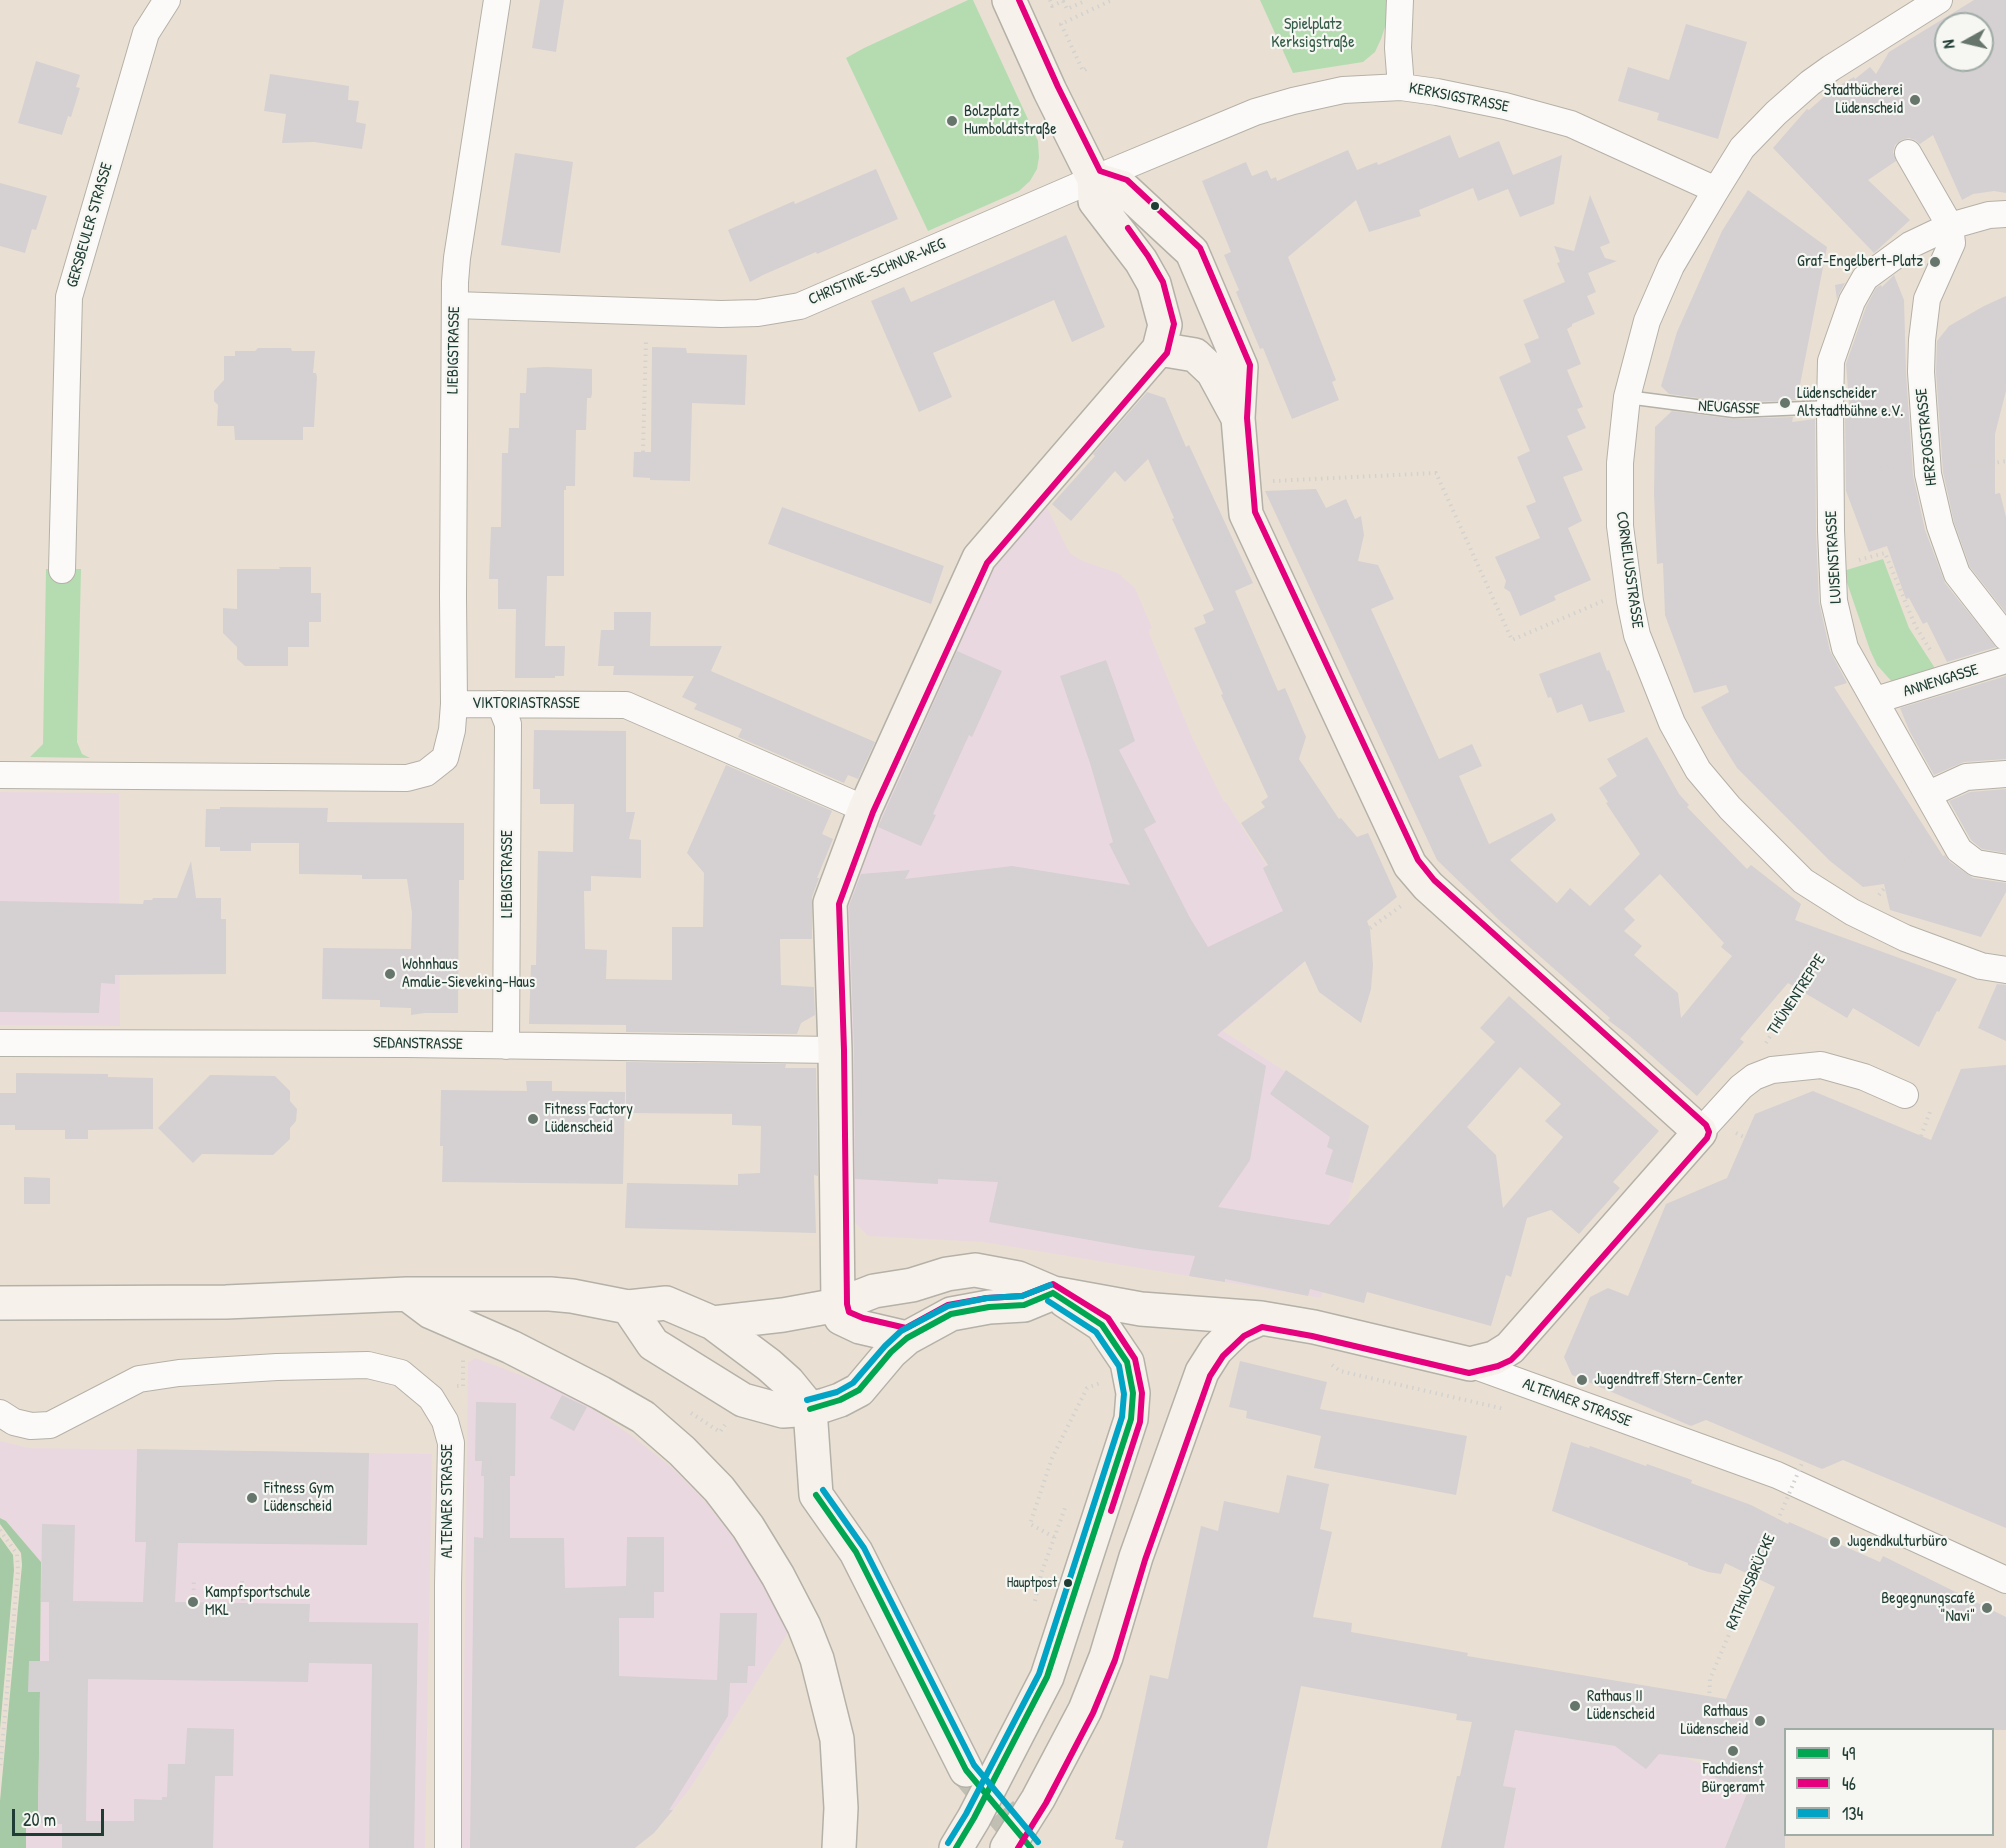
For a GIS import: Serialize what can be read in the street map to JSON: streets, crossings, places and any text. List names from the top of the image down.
{
  "streets": {
    "main road": ["ALTENAER STRASSE"],
    "street": [
      "KERKSIGSTRASSE",
      "GERSBEULER STRASSE",
      "CHRISTINE-SCHNUR-WEG",
      "LIEBIGSTRASSE",
      "HERZOGSTRASSE",
      "LUISENSTRASSE",
      "CORNELIUSSTRASSE",
      "ANNENGASSE",
      "VIKTORIASTRASSE",
      "SEDANSTRASSE"
    ],
    "lane": ["NEUGASSE"],
    "path": ["THÜNENTREPPE", "RATHAUSBRÜCKE"]
  },
  "crossings": [
    ["KERKSIGSTRASSE", "CHRISTINE-SCHNUR-WEG"],
    ["KERKSIGSTRASSE", "CORNELIUSSTRASSE"],
    ["CHRISTINE-SCHNUR-WEG", "LIEBIGSTRASSE"],
    ["LIEBIGSTRASSE", "VIKTORIASTRASSE"],
    ["LIEBIGSTRASSE", "SEDANSTRASSE"],
    ["NEUGASSE", "LUISENSTRASSE"],
    ["NEUGASSE", "CORNELIUSSTRASSE"],
    ["HERZOGSTRASSE", "LUISENSTRASSE"],
    ["LUISENSTRASSE", "ANNENGASSE"],
    ["CORNELIUSSTRASSE", "THÜNENTREPPE"],
    ["ALTENAER STRASSE", "RATHAUSBRÜCKE"]
  ],
  "parks": ["Spielplatz Kerksigstraße"],
  "places": [
    "Stadtbücherei Lüdenscheid",
    "Bolzplatz Humboldtstraße",
    "Graf-Engelbert-Platz",
    "Lüdenscheider Altstadtbühne e.V.",
    "Wohnhaus Amalie-Sieveking-Haus",
    "Fitness Factory Lüdenscheid",
    "Jugendtreff Stern-Center",
    "Fitness Gym Lüdenscheid",
    "Jugendkulturbüro",
    "Hauptpost",
    "Kampfsportschule MKL",
    "Begegnungscafé \"Navi\"",
    "Rathaus II Lüdenscheid",
    "Rathaus Lüdenscheid",
    "Fachdienst Bürgeramt"
  ],
  "lines": ["transit line 46", "transit line 134", "transit line 49"],
  "legend": ["49", "46", "134"],
  "scale_bar": "20 m",
  "north": "left"
}
